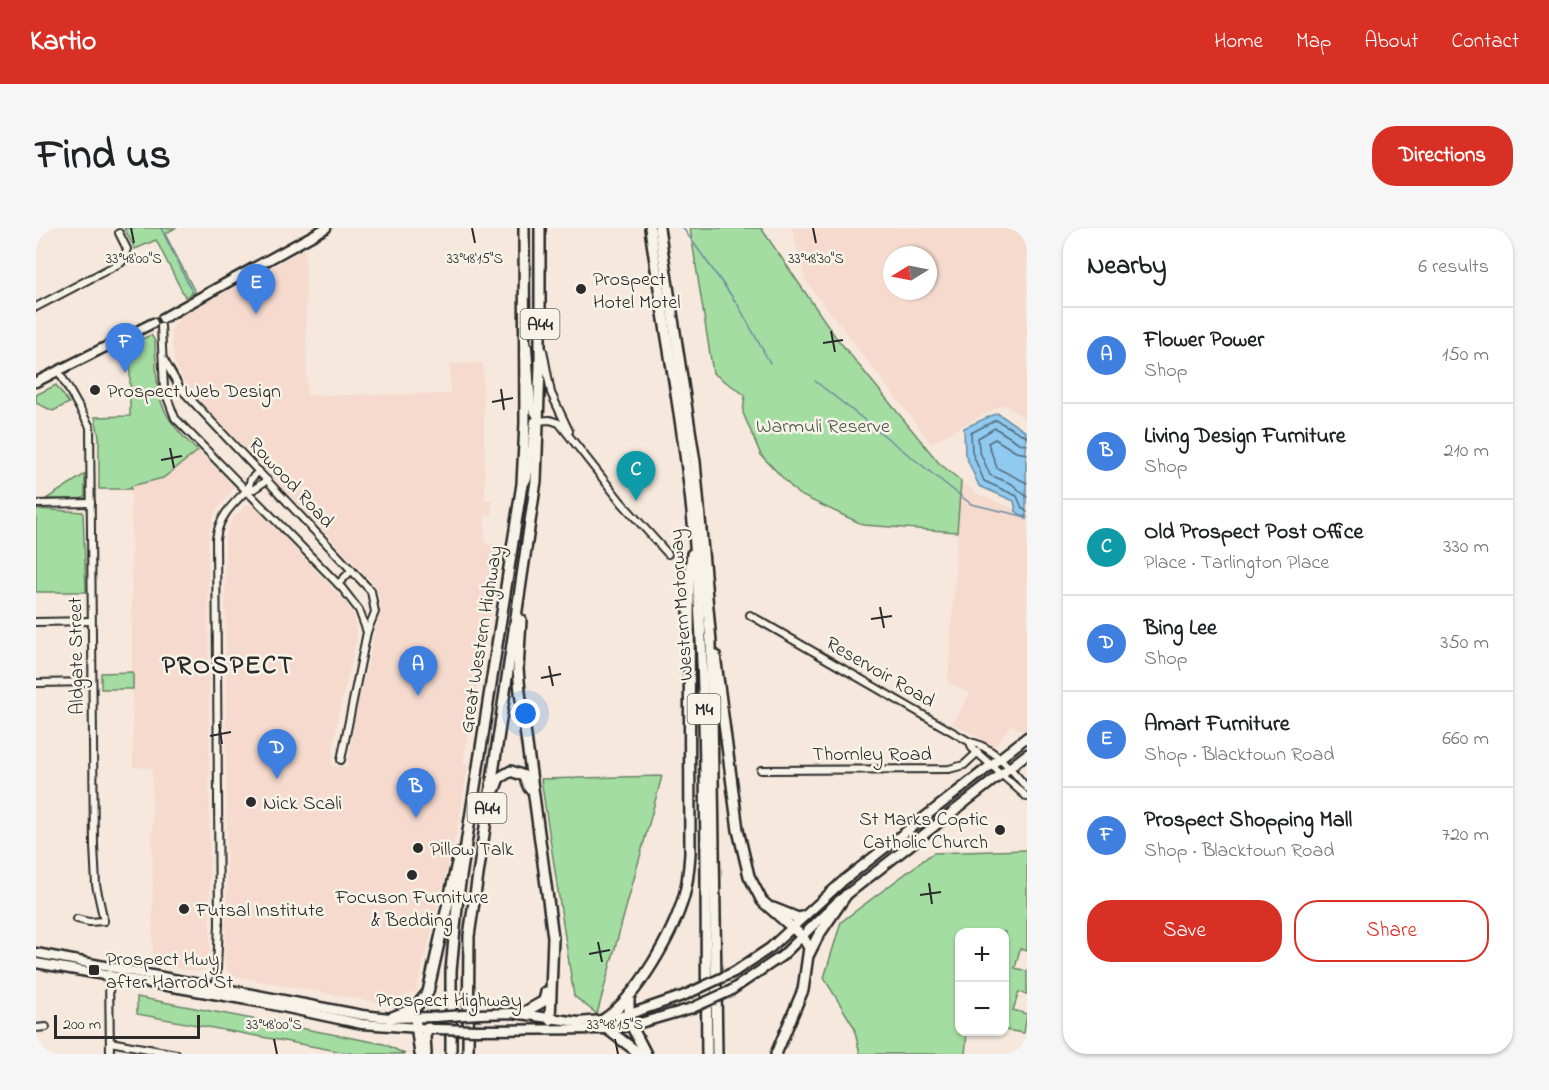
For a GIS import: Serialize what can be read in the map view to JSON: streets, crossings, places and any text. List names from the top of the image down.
{
  "streets": {
    "highway": [
      "A44",
      "Western Motorway",
      "Great Western Highway",
      "M4"
    ],
    "main road": ["Prospect Highway"],
    "street": [
      "Rowood Road",
      "Aldgate Street",
      "Reservoir Road",
      "Thornley Road"
    ]
  },
  "crossings": [
    ["Reservoir Road", "Thornley Road"],
    ["Reservoir Road", "Prospect Highway"]
  ],
  "districts": ["PROSPECT"],
  "parks": ["Warmuli Reserve"],
  "places": {
    "other": [
      "Prospect Hotel Motel",
      "Prospect Web Design",
      "Nick Scali",
      "St Marks Coptic Catholic Church",
      "Pillow Talk",
      "Focuson Furniture & Bedding",
      "Futsal Institute"
    ],
    "transit": ["Prospect Hwy after Harrod St"]
  },
  "scale_bar": "200 m",
  "north": "left",
  "page": {
    "header": "Kartio",
    "nav": [
      "Home",
      "Map",
      "About",
      "Contact"
    ],
    "title": "Find us",
    "buttons": [
      "Directions",
      ["Save", "Share"]
    ],
    "heading": ["Nearby", "6 results"],
    "pins": [
      "E",
      "F",
      "C",
      "A",
      "D",
      "B"
    ],
    "list": [
      {
        "mark": "A",
        "name": "Flower Power",
        "note": "Shop",
        "value": "150 m"
      },
      {
        "mark": "B",
        "name": "Living Design Furniture",
        "note": "Shop",
        "value": "210 m"
      },
      {
        "mark": "C",
        "name": "Old Prospect Post Office",
        "note": "Place · Tarlington Place",
        "value": "330 m"
      },
      {
        "mark": "D",
        "name": "Bing Lee",
        "note": "Shop",
        "value": "350 m"
      },
      {
        "mark": "E",
        "name": "Amart Furniture",
        "note": "Shop · Blacktown Road",
        "value": "660 m"
      },
      {
        "mark": "F",
        "name": "Prospect Shopping Mall",
        "note": "Shop · Blacktown Road",
        "value": "720 m"
      }
    ],
    "map_buttons": ["+", "−"],
    "scale": "200 m"
  },
  "coordinates": ["33°48'30\"S", "33°48'00\"S", "33°48'15\"S"]
}
